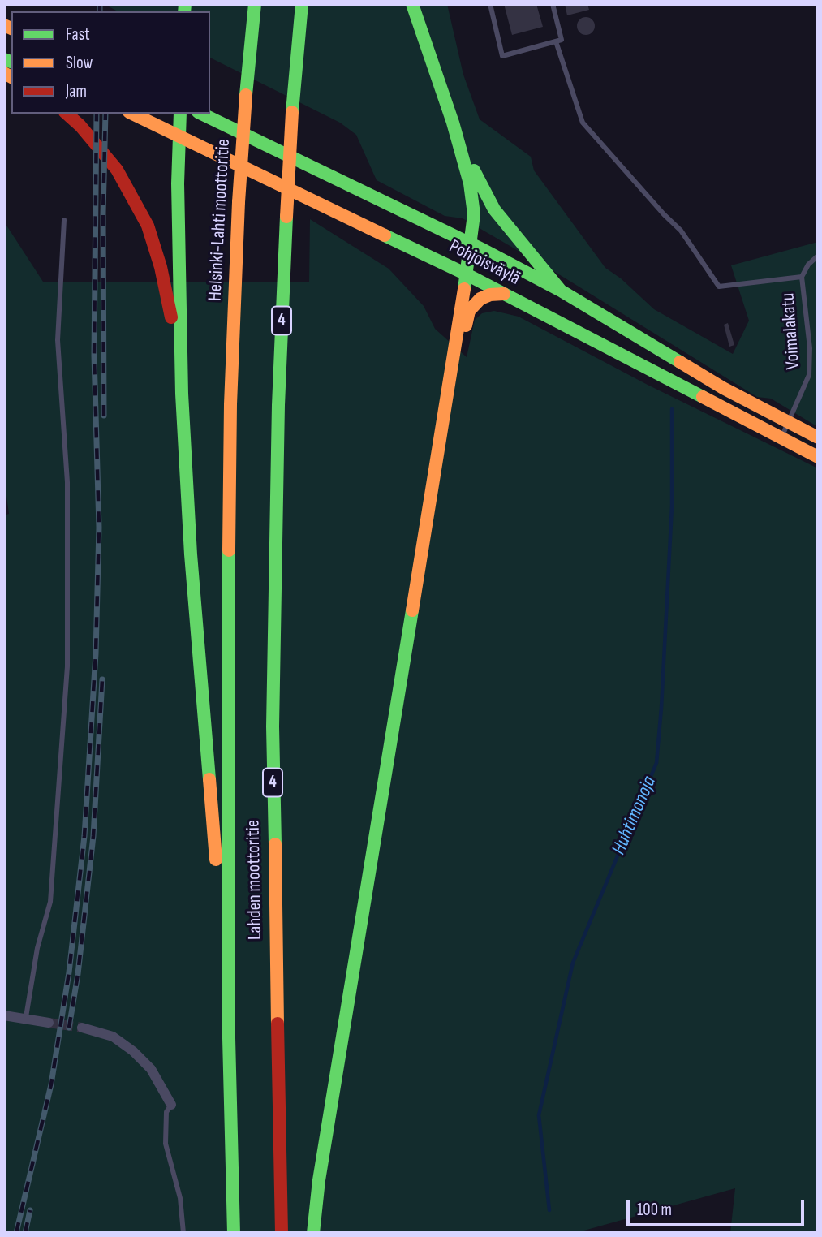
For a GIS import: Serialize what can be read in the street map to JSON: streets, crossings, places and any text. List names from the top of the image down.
{
  "streets": {
    "main road": [
      "Helsinki-Lahti moottoritie",
      "Pohjoisväylä",
      "4",
      "Lahden moottoritie"
    ],
    "lane": ["Voimalakatu"]
  },
  "crossings": [
    ["Helsinki-Lahti moottoritie", "Lahden moottoritie"],
    ["Pohjoisväylä", "Voimalakatu"]
  ],
  "water": ["Huhtimonoja"],
  "legend": ["Fast", "Slow", "Jam"],
  "scale_bar": "100 m"
}
